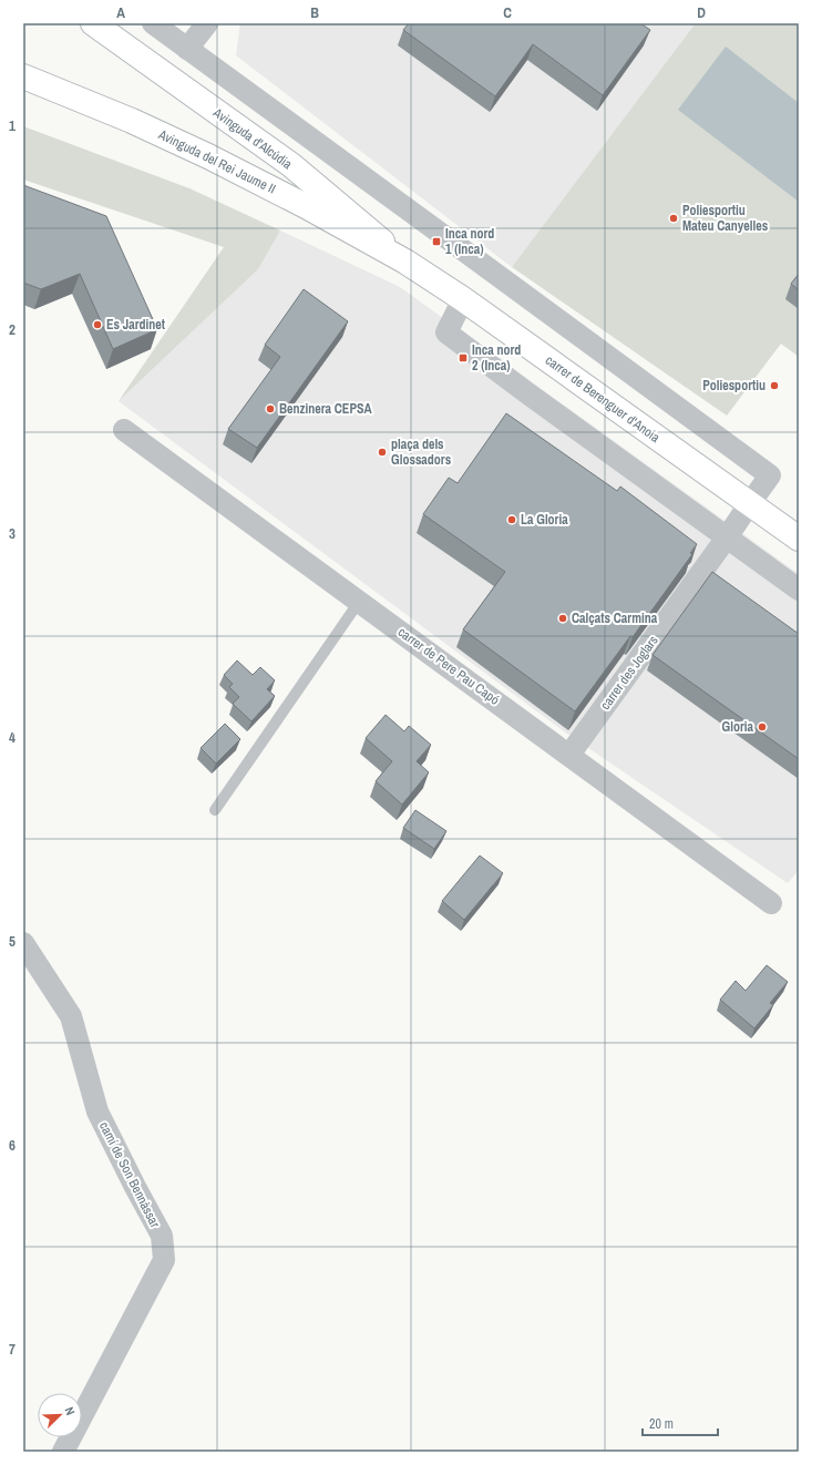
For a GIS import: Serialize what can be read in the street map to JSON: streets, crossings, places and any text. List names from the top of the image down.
{
  "streets": {
    "main road": ["Avinguda d'Alcúdia", "Avinguda del Rei Jaume II", "carrer de Berenguer d'Anoia"],
    "street": ["carrer de Pere Pau Capó", "carrer des Joglars", "camí de Son Bennàssar"]
  },
  "crossings": [
    ["Avinguda d'Alcúdia", "Avinguda del Rei Jaume II"],
    ["Avinguda d'Alcúdia", "carrer de Berenguer d'Anoia"],
    ["Avinguda del Rei Jaume II", "carrer de Berenguer d'Anoia"],
    ["carrer de Berenguer d'Anoia", "carrer des Joglars"],
    ["carrer de Pere Pau Capó", "carrer des Joglars"]
  ],
  "places": {
    "other": [
      "Poliesportiu Mateu Canyelles",
      "Es Jardinet",
      "Poliesportiu",
      "Benzinera CEPSA",
      "plaça dels Glossadors",
      "La Gloria",
      "Calçats Carmina",
      "Gloria"
    ],
    "transit": ["Inca nord 1 (Inca)", "Inca nord 2 (Inca)"]
  },
  "scale_bar": "20 m",
  "north": "top right",
  "grid": {
    "columns": [
      "A",
      "B",
      "C",
      "D"
    ],
    "rows": [
      "1",
      "2",
      "3",
      "4",
      "5",
      "6",
      "7"
    ]
  }
}
